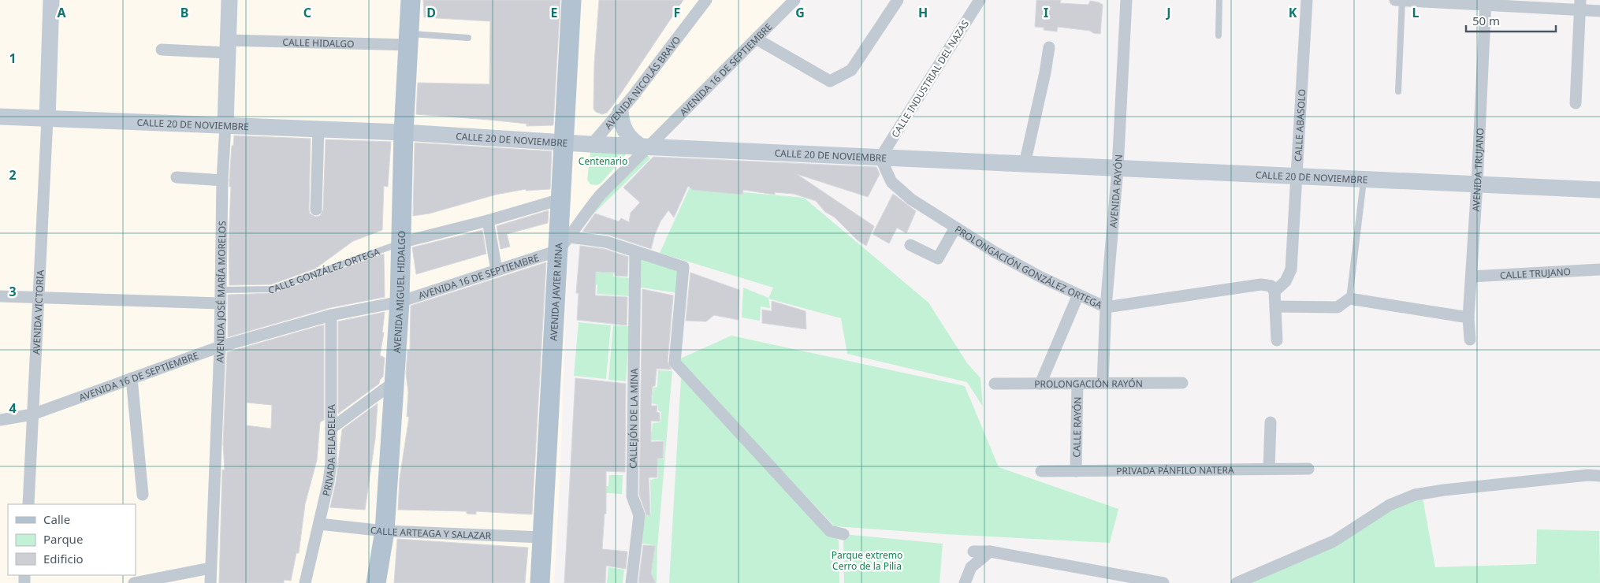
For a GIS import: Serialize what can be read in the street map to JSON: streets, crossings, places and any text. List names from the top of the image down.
{
  "streets": {
    "main road": [
      "CALLE 20 DE NOVIEMBRE",
      "AVENIDA JOSÉ MARÍA MORELOS",
      "AVENIDA JAVIER MINA",
      "AVENIDA MIGUEL HIDALGO"
    ],
    "street": [
      "CALLE HIDALGO",
      "AVENIDA 16 DE SEPTIEMBRE",
      "CALLE INDUSTRIAL DEL NAZAS",
      "AVENIDA NICOLÁS BRAVO",
      "CALLE ABASOLO",
      "AVENIDA TRUJANO",
      "AVENIDA RAYÓN",
      "PROLONGACIÓN GONZÁLEZ ORTEGA",
      "CALLE GONZÁLEZ ORTEGA",
      "CALLE TRUJANO",
      "AVENIDA VICTORIA",
      "PROLONGACIÓN RAYÓN",
      "CALLEJÓN DE LA MINA",
      "CALLE RAYÓN",
      "PRIVADA FILADELFIA",
      "PRIVADA PÁNFILO NATERA",
      "CALLE ARTEAGA Y SALAZAR"
    ]
  },
  "crossings": [
    ["CALLE HIDALGO", "AVENIDA JOSÉ MARÍA MORELOS"],
    ["CALLE HIDALGO", "AVENIDA MIGUEL HIDALGO"],
    ["AVENIDA 16 DE SEPTIEMBRE", "CALLE 20 DE NOVIEMBRE"],
    ["AVENIDA 16 DE SEPTIEMBRE", "AVENIDA JOSÉ MARÍA MORELOS"],
    ["AVENIDA 16 DE SEPTIEMBRE", "AVENIDA JAVIER MINA"],
    ["AVENIDA 16 DE SEPTIEMBRE", "AVENIDA MIGUEL HIDALGO"],
    ["AVENIDA 16 DE SEPTIEMBRE", "AVENIDA VICTORIA"],
    ["AVENIDA 16 DE SEPTIEMBRE", "PRIVADA FILADELFIA"],
    ["CALLE INDUSTRIAL DEL NAZAS", "CALLE 20 DE NOVIEMBRE"],
    ["CALLE INDUSTRIAL DEL NAZAS", "PROLONGACIÓN GONZÁLEZ ORTEGA"],
    ["AVENIDA NICOLÁS BRAVO", "CALLE 20 DE NOVIEMBRE"],
    ["CALLE 20 DE NOVIEMBRE", "CALLE ABASOLO"],
    ["CALLE 20 DE NOVIEMBRE", "AVENIDA TRUJANO"],
    ["CALLE 20 DE NOVIEMBRE", "AVENIDA RAYÓN"],
    ["CALLE 20 DE NOVIEMBRE", "PROLONGACIÓN GONZÁLEZ ORTEGA"],
    ["CALLE 20 DE NOVIEMBRE", "AVENIDA JOSÉ MARÍA MORELOS"],
    ["CALLE 20 DE NOVIEMBRE", "AVENIDA JAVIER MINA"],
    ["CALLE 20 DE NOVIEMBRE", "AVENIDA MIGUEL HIDALGO"],
    ["CALLE 20 DE NOVIEMBRE", "AVENIDA VICTORIA"],
    ["CALLE ABASOLO", "PROLONGACIÓN GONZÁLEZ ORTEGA"],
    ["AVENIDA TRUJANO", "CALLE TRUJANO"],
    ["AVENIDA RAYÓN", "PROLONGACIÓN GONZÁLEZ ORTEGA"],
    ["AVENIDA RAYÓN", "PROLONGACIÓN RAYÓN"],
    ["CALLE GONZÁLEZ ORTEGA", "AVENIDA JOSÉ MARÍA MORELOS"],
    ["CALLE GONZÁLEZ ORTEGA", "AVENIDA JAVIER MINA"],
    ["CALLE GONZÁLEZ ORTEGA", "AVENIDA MIGUEL HIDALGO"],
    ["AVENIDA JAVIER MINA", "CALLE ARTEAGA Y SALAZAR"],
    ["AVENIDA MIGUEL HIDALGO", "CALLE ARTEAGA Y SALAZAR"],
    ["PROLONGACIÓN RAYÓN", "CALLE RAYÓN"],
    ["CALLE RAYÓN", "PRIVADA PÁNFILO NATERA"],
    ["PRIVADA FILADELFIA", "CALLE ARTEAGA Y SALAZAR"]
  ],
  "parks": ["Centenario", "Parque extremo Cerro de la Pilia"],
  "legend": ["Calle", "Parque", "Edificio"],
  "scale_bar": "50 m",
  "grid": {
    "columns": [
      "A",
      "B",
      "C",
      "D",
      "E",
      "F",
      "G",
      "H",
      "I",
      "J",
      "K",
      "L"
    ],
    "rows": [
      "1",
      "2",
      "3",
      "4"
    ]
  }
}
